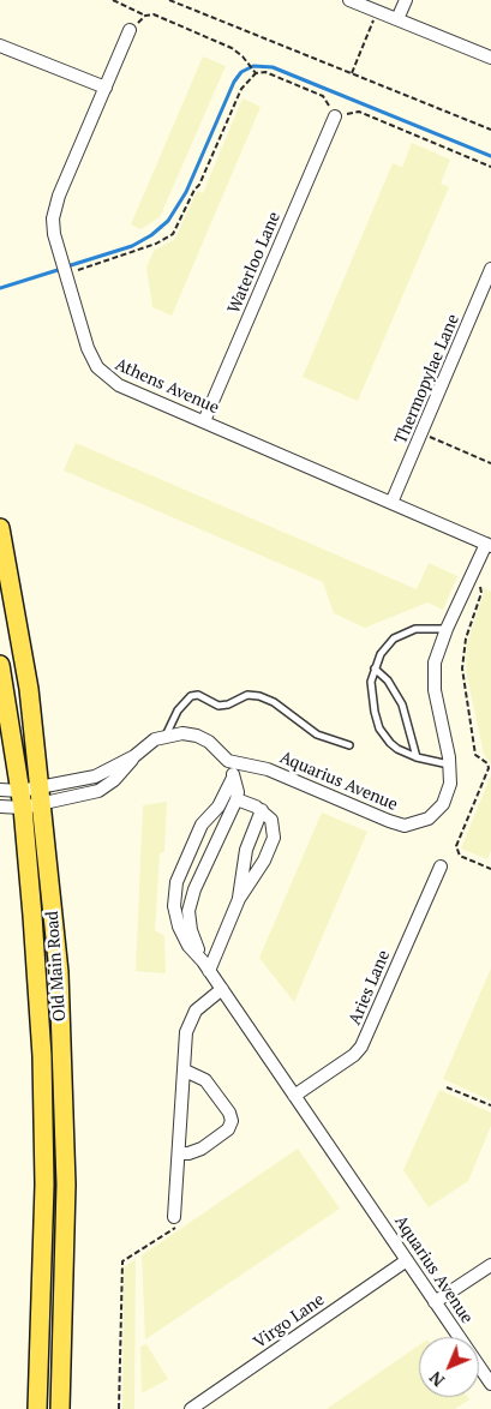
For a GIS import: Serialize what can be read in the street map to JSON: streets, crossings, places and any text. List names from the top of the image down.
{
  "streets": {
    "main road": ["Old Main Road"],
    "street": [
      "Waterloo Lane",
      "Thermopylae Lane",
      "Athens Avenue",
      "Aquarius Avenue",
      "Aries Lane",
      "Virgo Lane"
    ]
  },
  "crossings": [
    ["Waterloo Lane", "Athens Avenue"],
    ["Thermopylae Lane", "Athens Avenue"],
    ["Athens Avenue", "Aquarius Avenue"],
    ["Aquarius Avenue", "Aries Lane"],
    ["Aquarius Avenue", "Virgo Lane"]
  ],
  "north": "bottom left"
}
